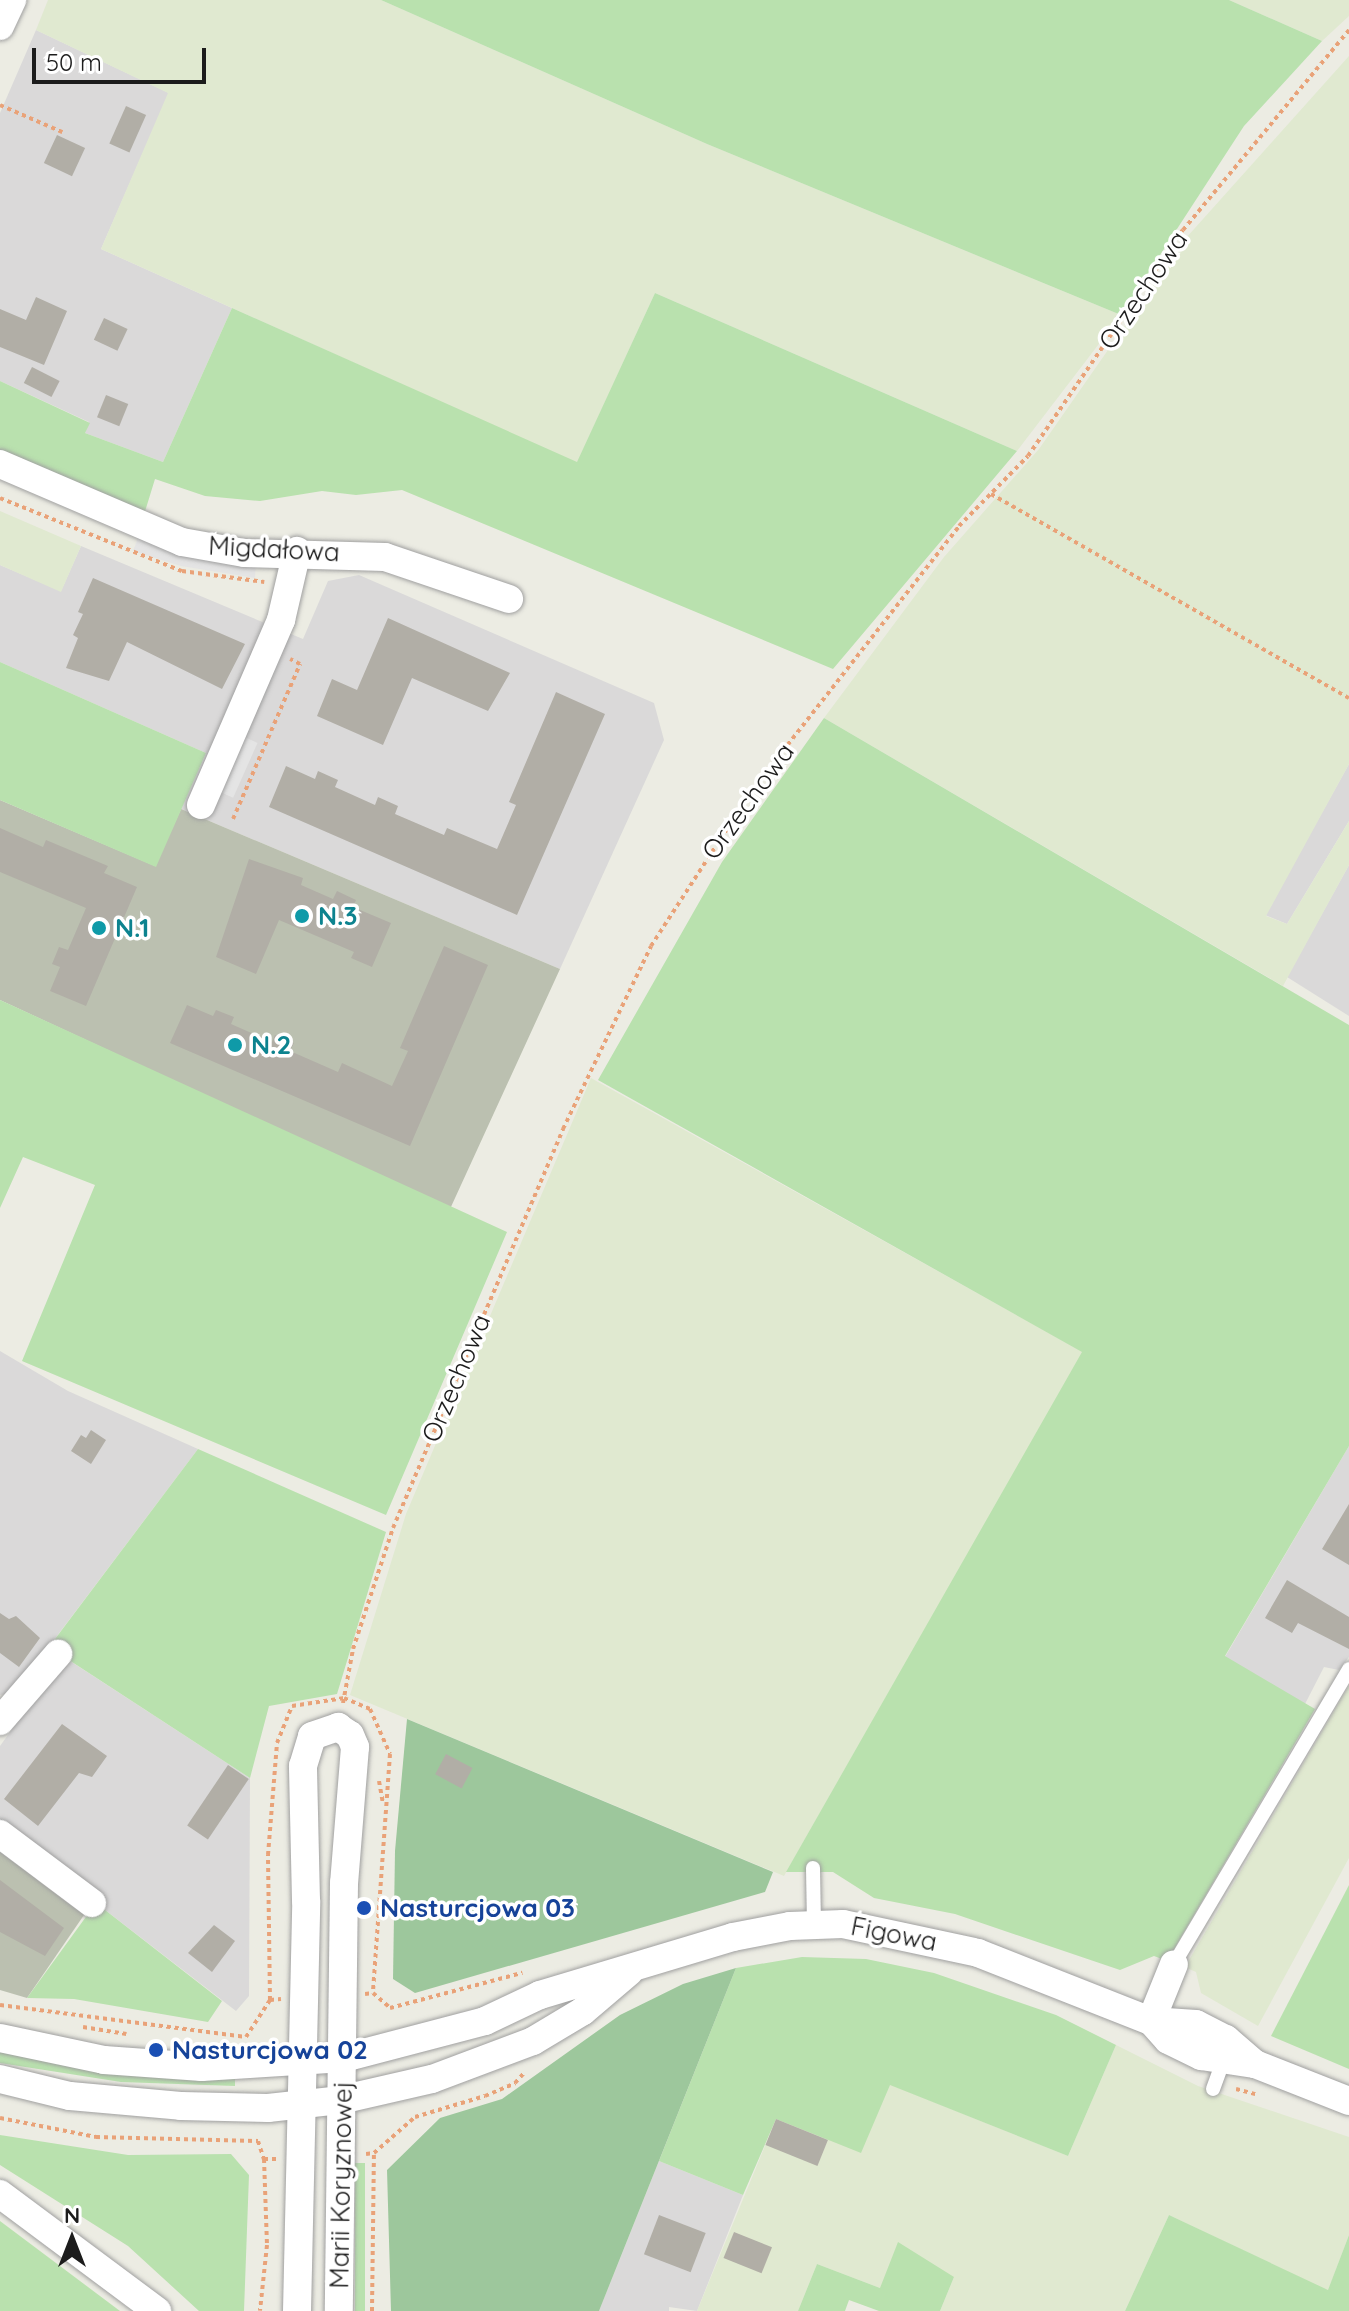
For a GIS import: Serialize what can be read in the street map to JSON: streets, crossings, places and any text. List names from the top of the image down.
{
  "streets": {
    "street": ["Migdałowa", "Figowa", "Marii Koryznowej"],
    "path": ["Orzechowa"]
  },
  "crossings": [
    ["Figowa", "Marii Koryznowej"]
  ],
  "places": [
    "N.3",
    "N.1",
    "N.2",
    "Nasturcjowa 03",
    "Nasturcjowa 02"
  ],
  "scale_bar": "50 m",
  "north": "top"
}
